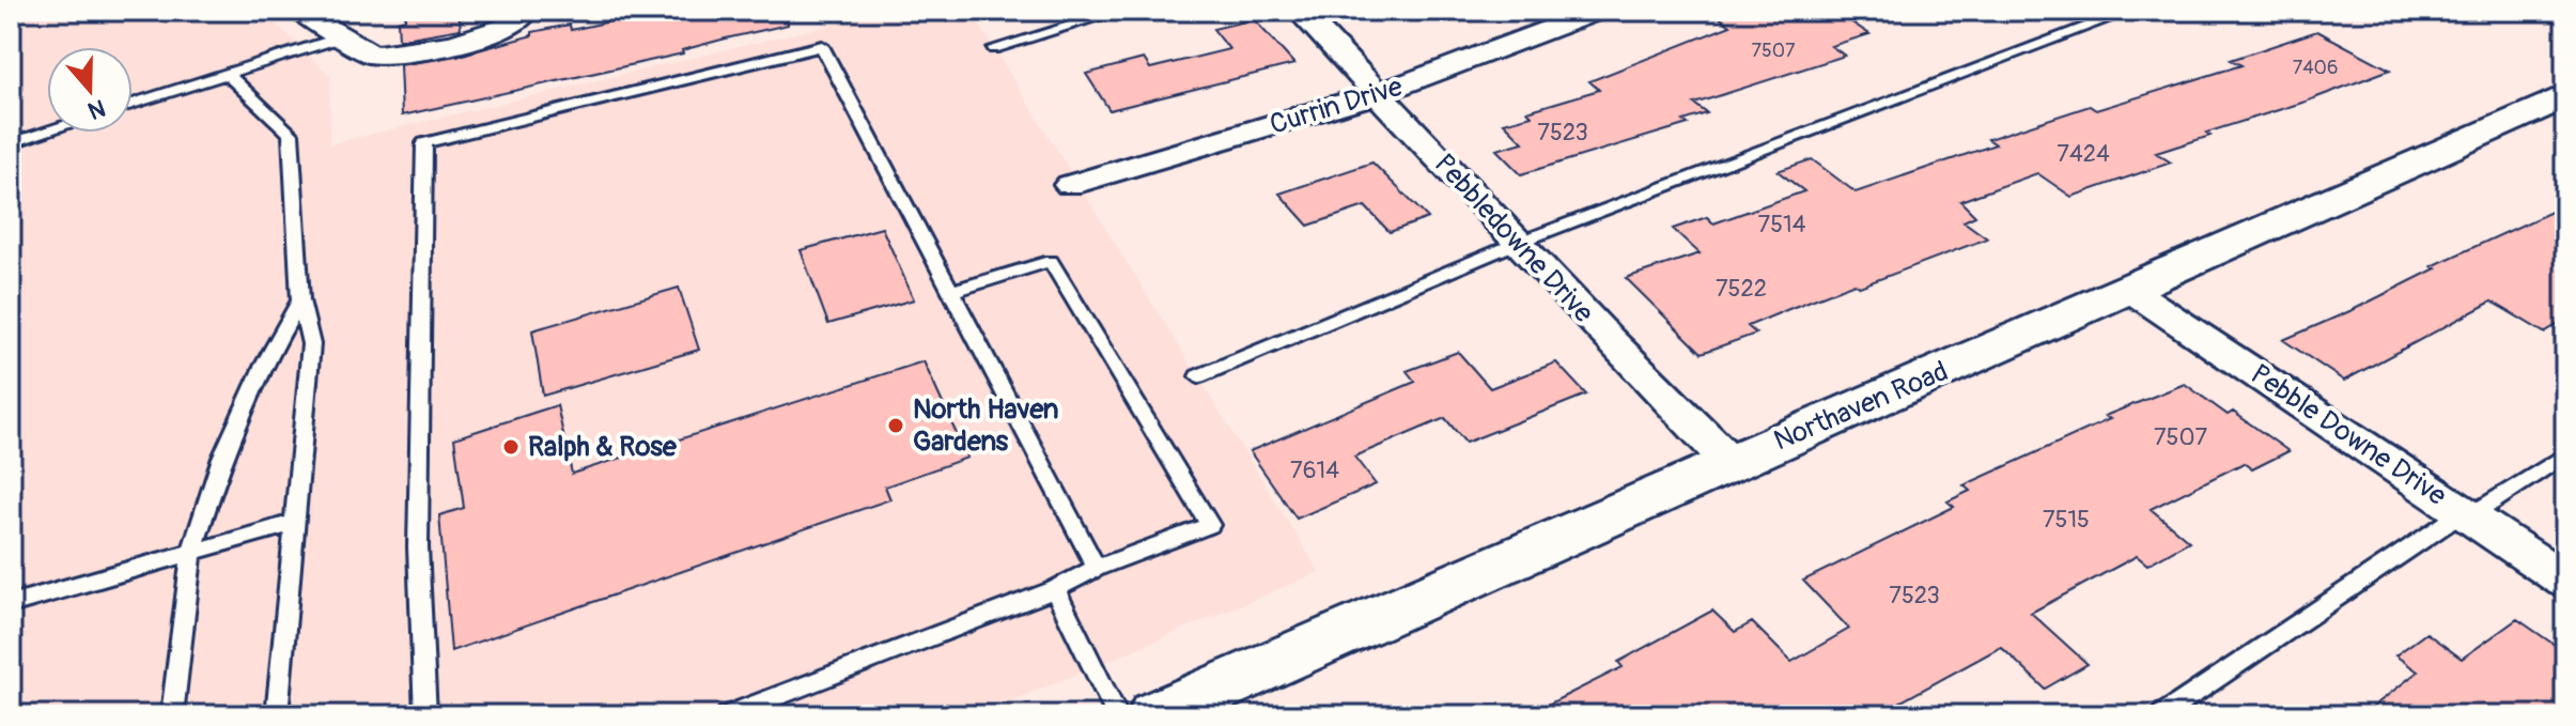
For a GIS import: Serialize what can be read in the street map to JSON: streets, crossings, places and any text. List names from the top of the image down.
{
  "streets": {
    "street": [
      "Currin Drive",
      "Pebbledowne Drive",
      "Northaven Road",
      "Pebble Downe Drive"
    ]
  },
  "crossings": [
    ["Currin Drive", "Pebbledowne Drive"],
    ["Pebbledowne Drive", "Northaven Road"],
    ["Northaven Road", "Pebble Downe Drive"]
  ],
  "places": ["North Haven Gardens", "Ralph & Rose"],
  "house_numbers": [
    "7507",
    "7406",
    "7523",
    "7424",
    "7514",
    "7522",
    "7507",
    "7614",
    "7515",
    "7523"
  ],
  "north": "bottom"
}
